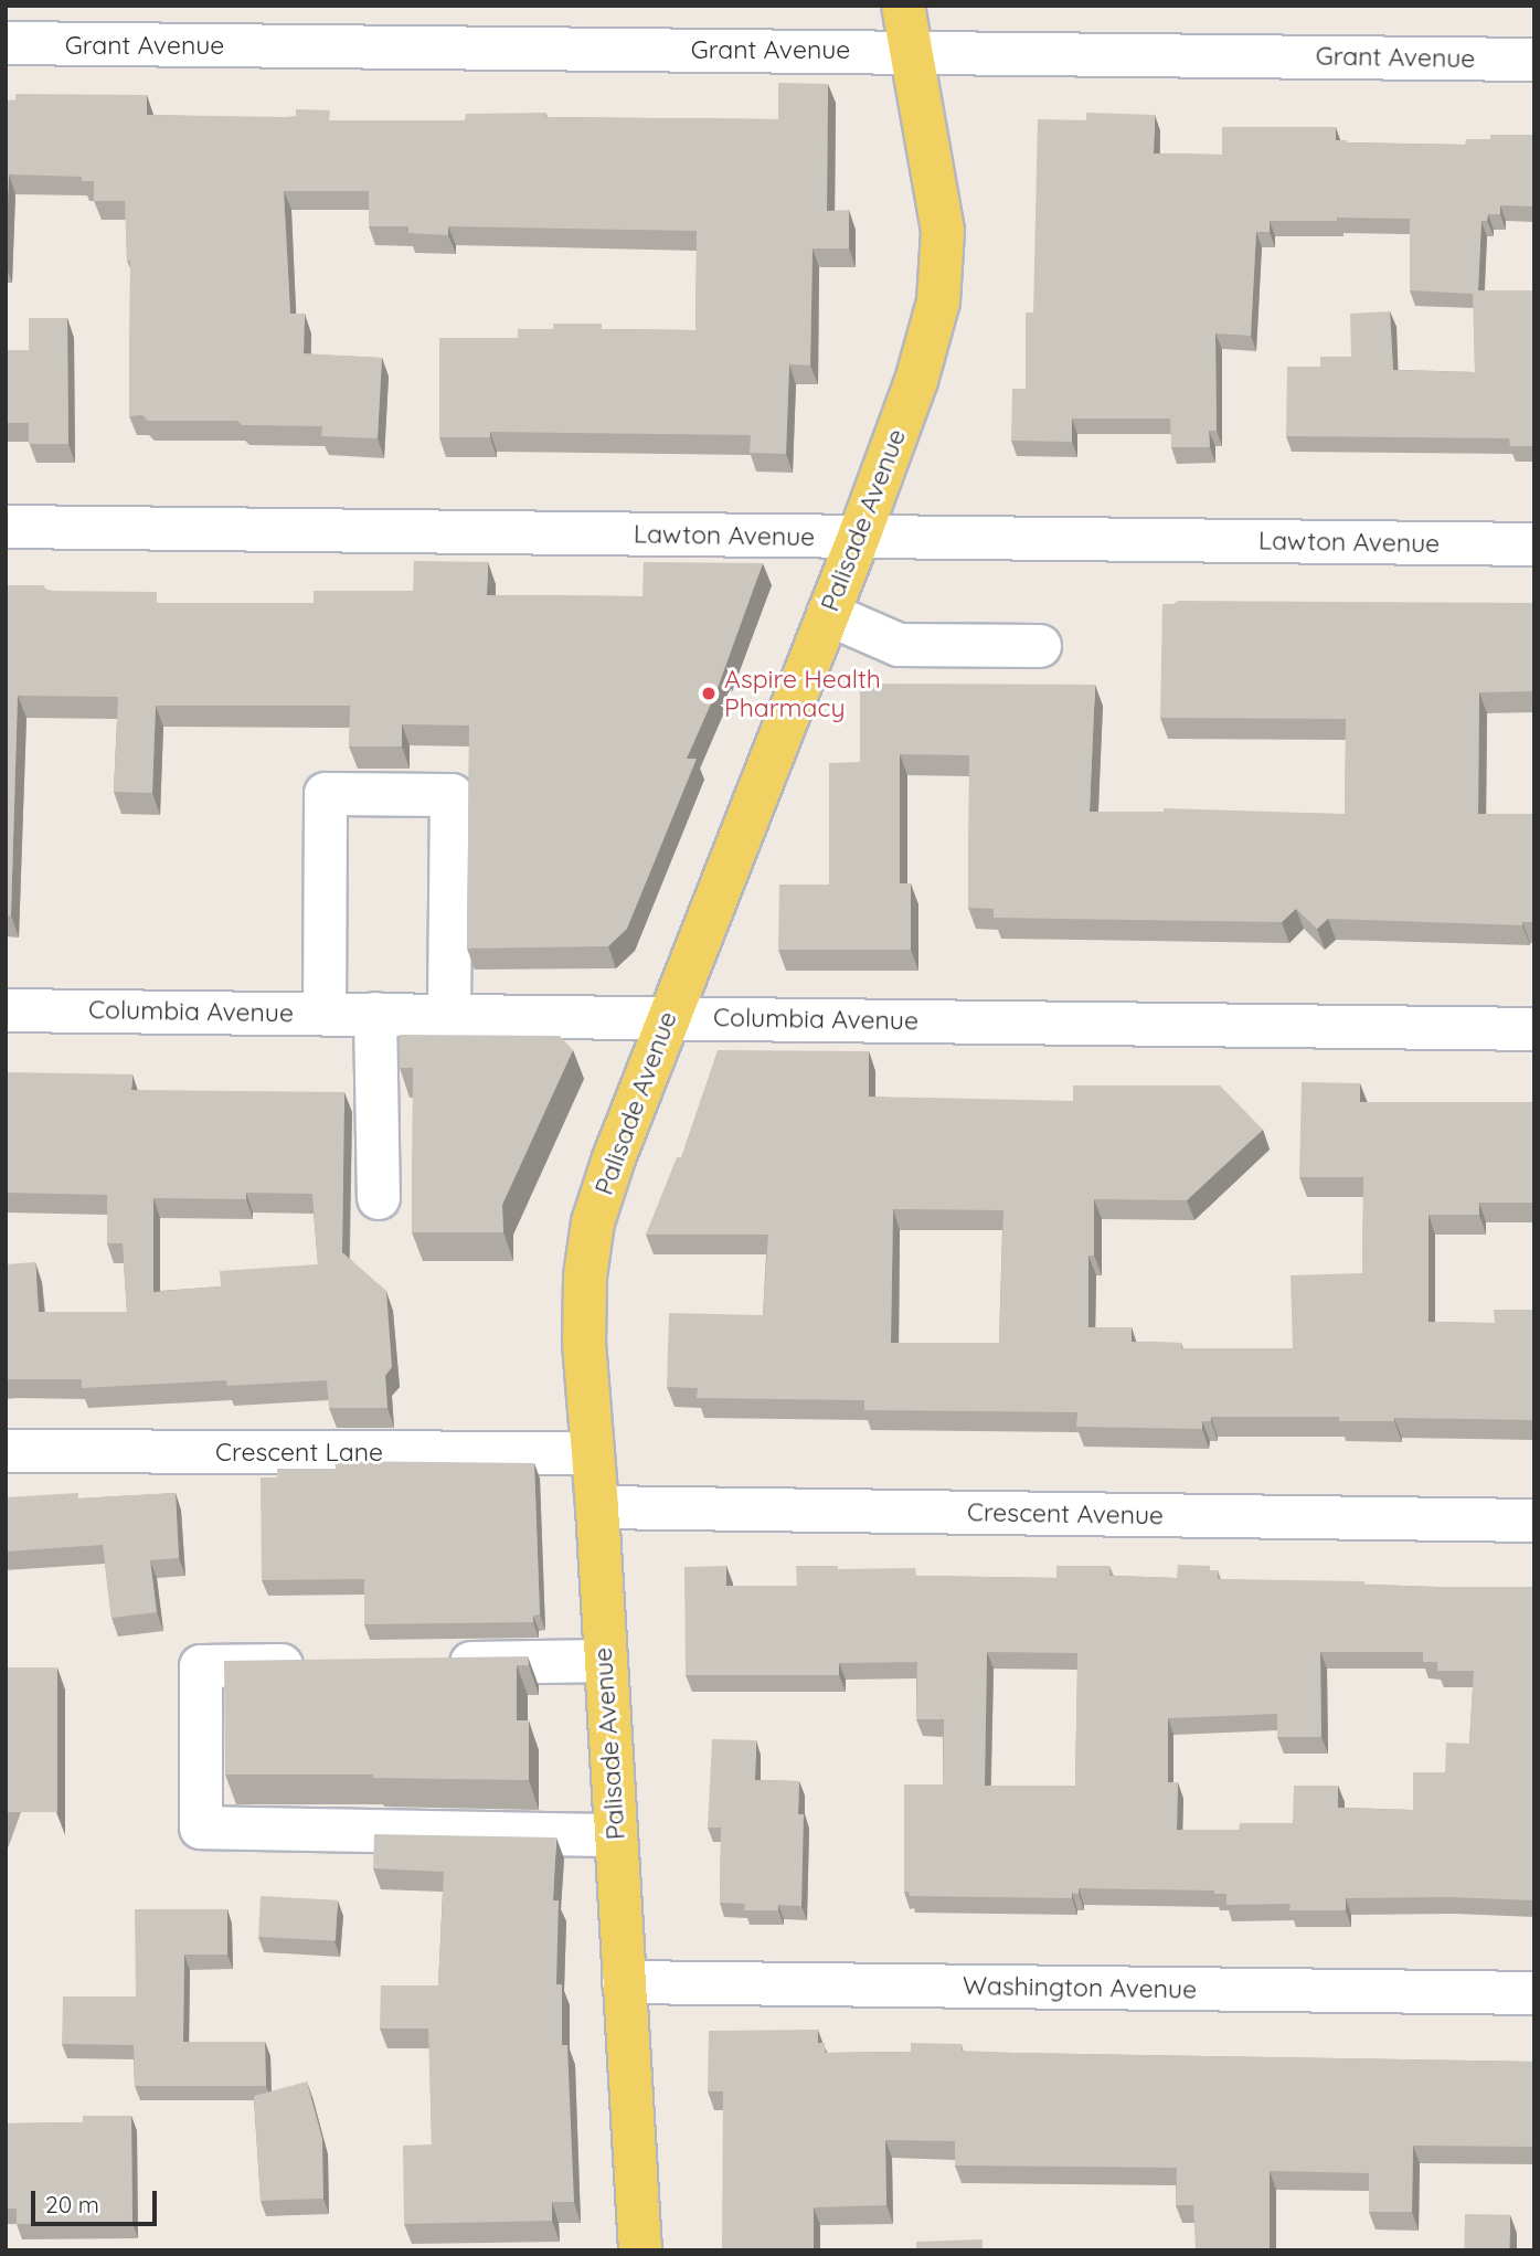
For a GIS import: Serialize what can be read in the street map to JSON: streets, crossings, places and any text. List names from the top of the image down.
{
  "streets": {
    "main road": ["Palisade Avenue"],
    "street": [
      "Grant Avenue",
      "Lawton Avenue",
      "Columbia Avenue",
      "Crescent Lane",
      "Crescent Avenue",
      "Washington Avenue"
    ]
  },
  "crossings": [
    ["Grant Avenue", "Palisade Avenue"],
    ["Palisade Avenue", "Lawton Avenue"],
    ["Palisade Avenue", "Columbia Avenue"],
    ["Palisade Avenue", "Crescent Lane"],
    ["Palisade Avenue", "Crescent Avenue"],
    ["Palisade Avenue", "Washington Avenue"]
  ],
  "places": ["Aspire Health Pharmacy"],
  "scale_bar": "20 m"
}
